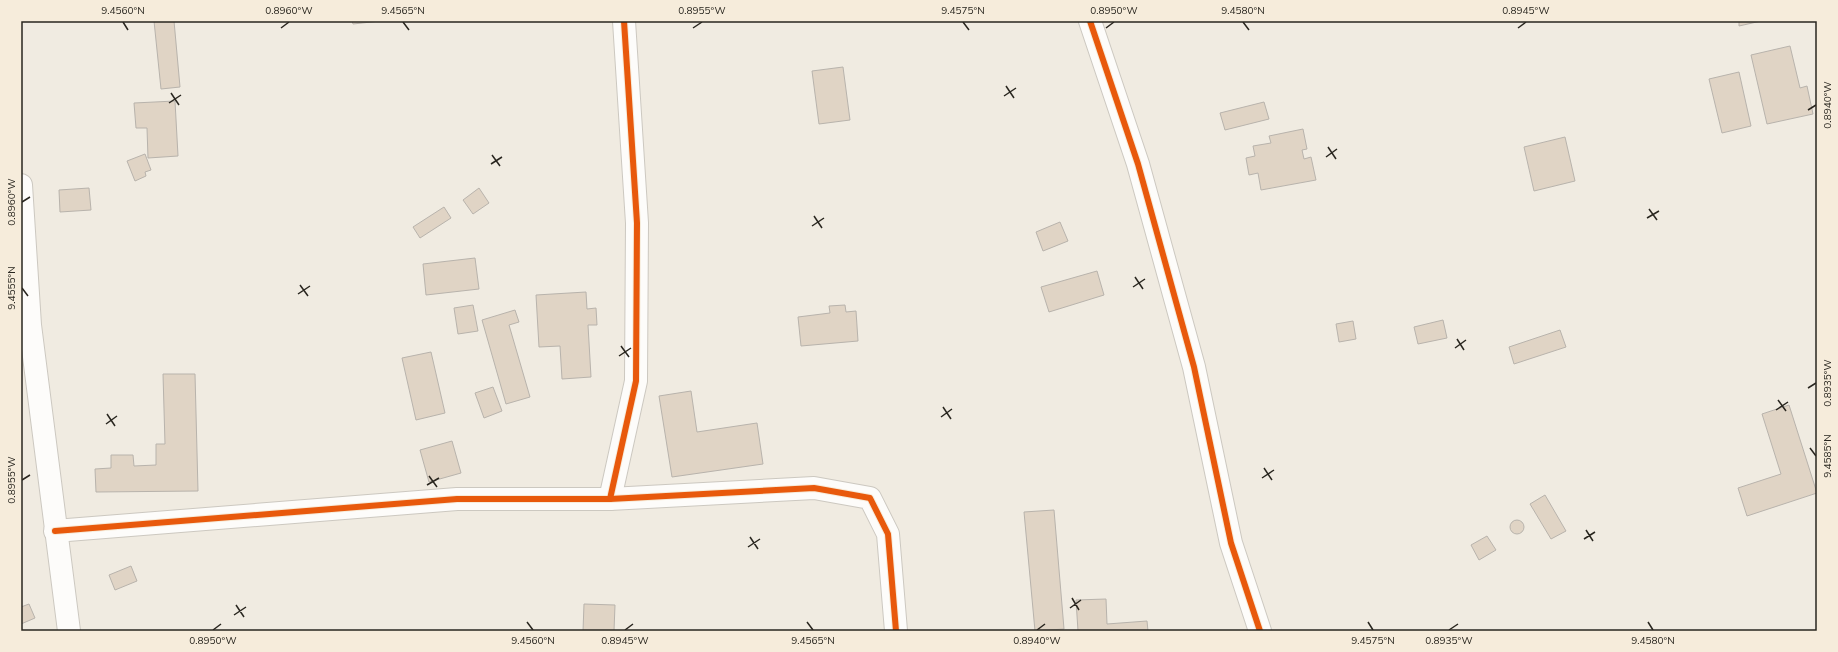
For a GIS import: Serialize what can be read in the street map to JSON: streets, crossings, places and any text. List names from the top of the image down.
{
  "coordinates": [
    "9.4560°N",
    "0.8960°W",
    "9.4565°N",
    "0.8955°W",
    "9.4575°N",
    "0.8950°W",
    "9.4580°N",
    "0.8945°W",
    "0.8940°W",
    "9.4555°N",
    "0.8935°W",
    "9.4585°N"
  ]
}
